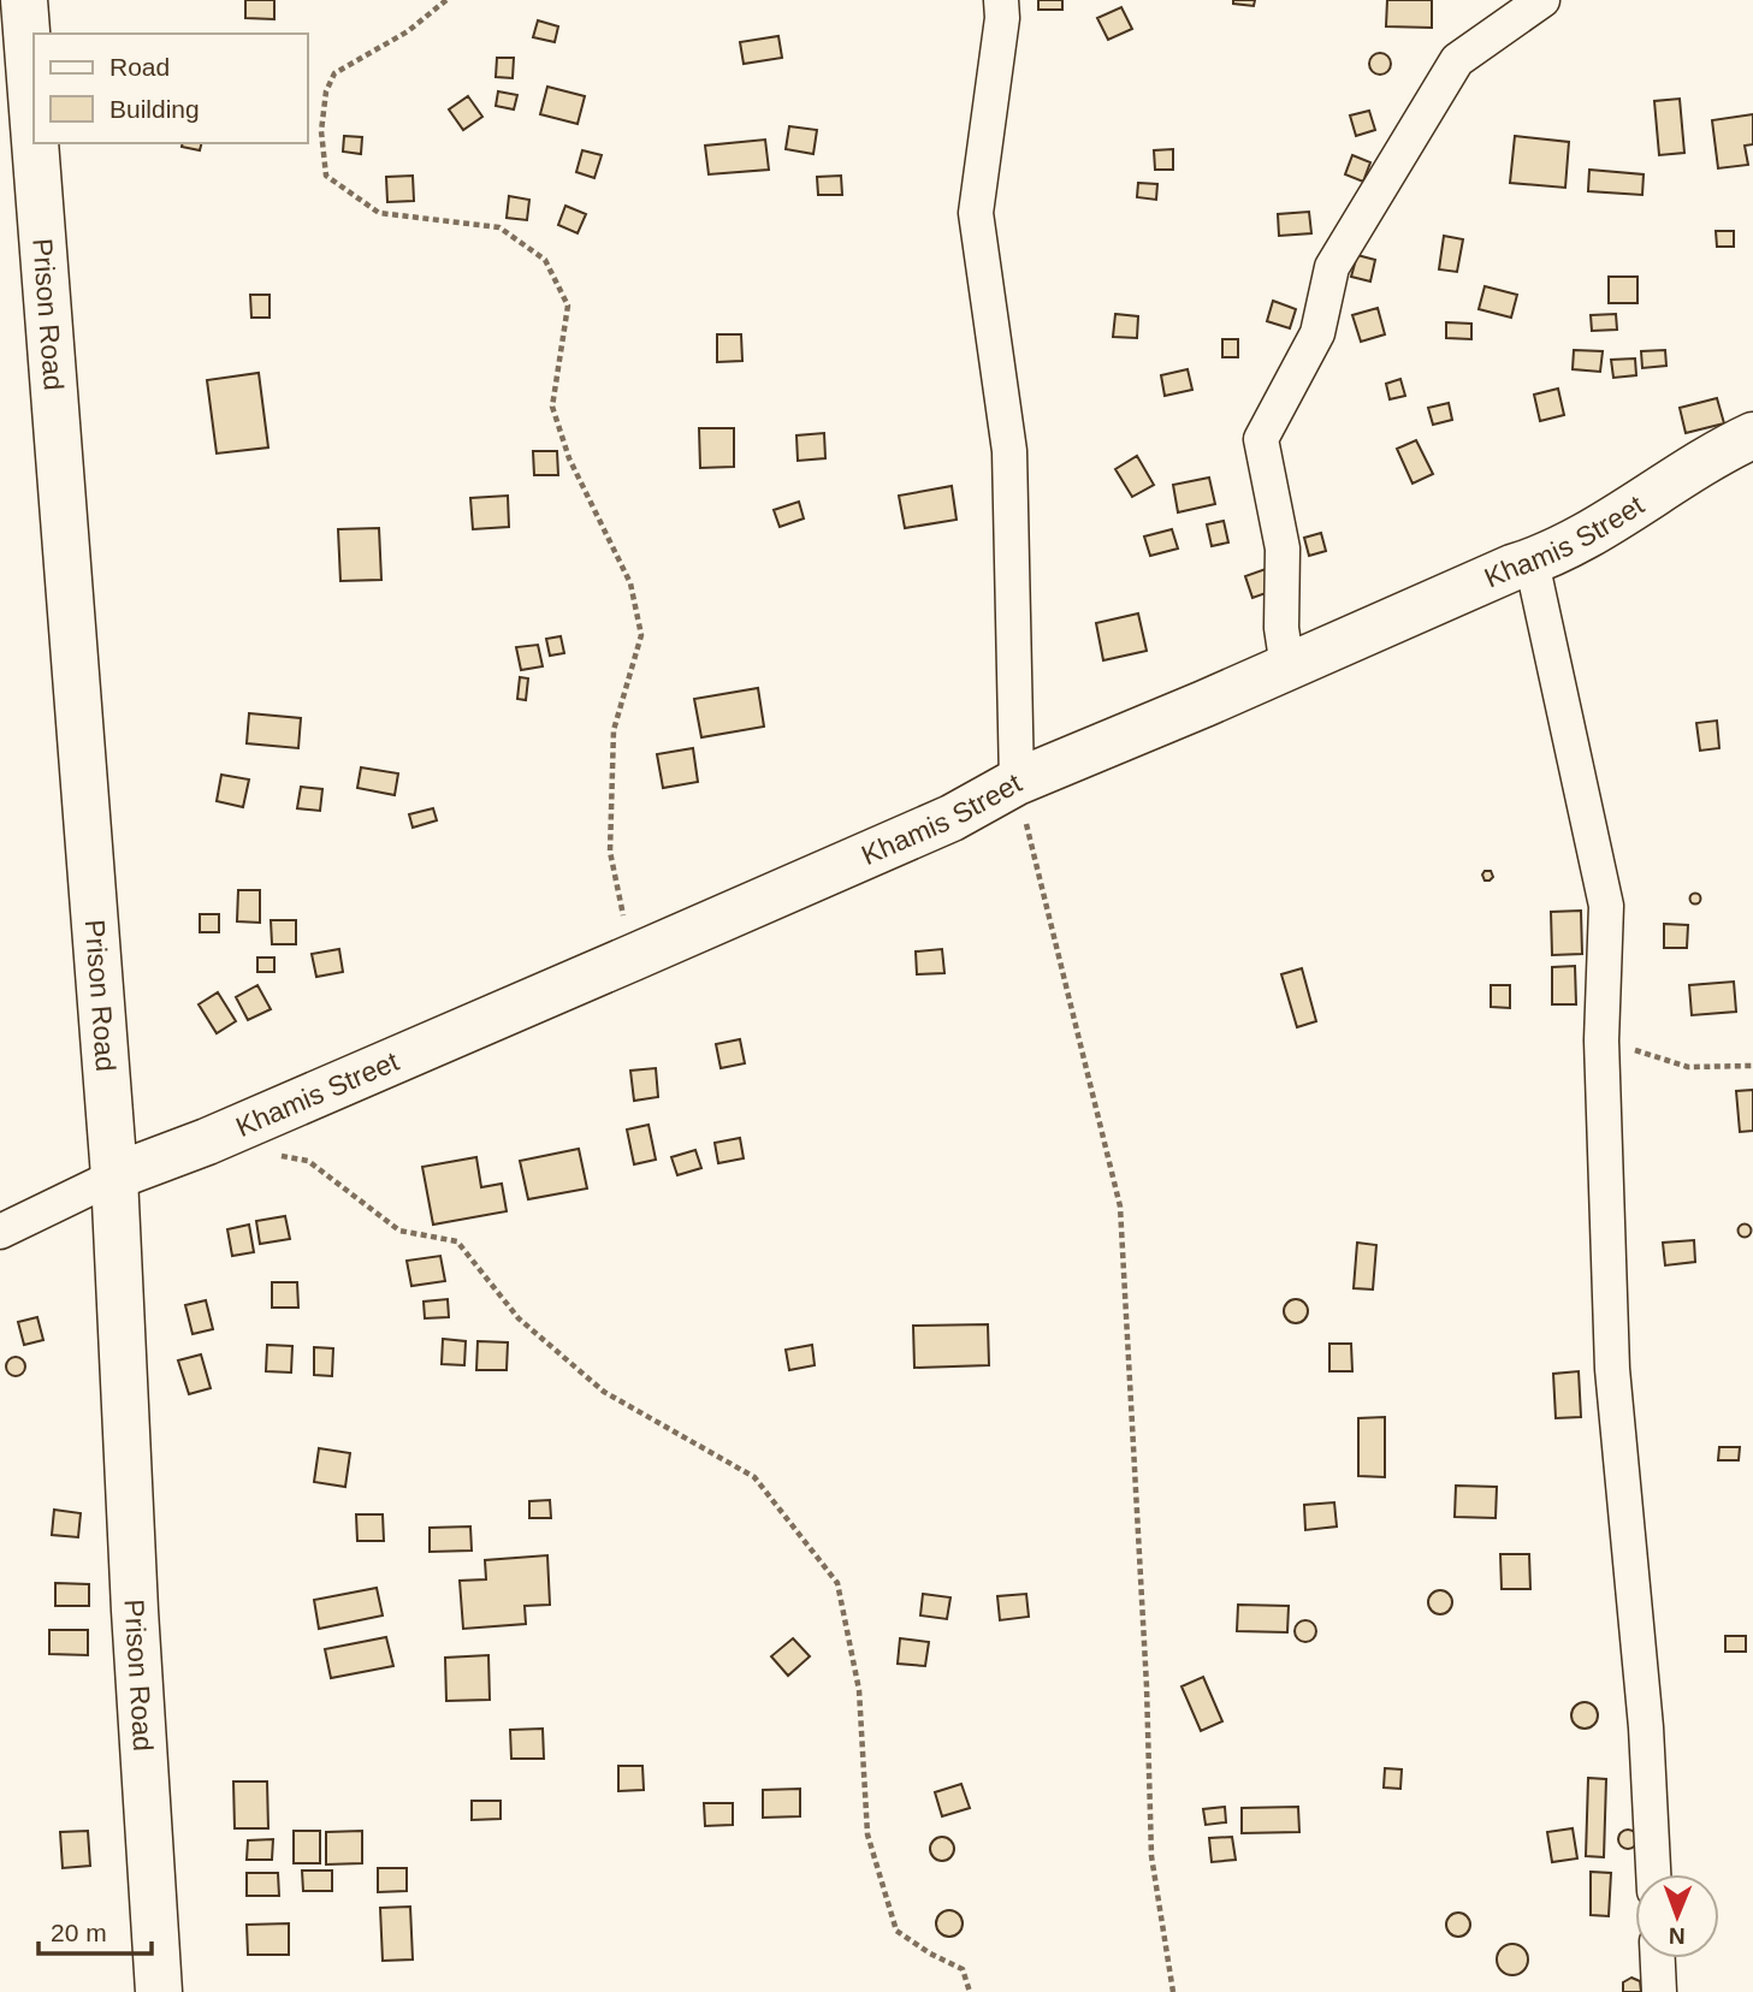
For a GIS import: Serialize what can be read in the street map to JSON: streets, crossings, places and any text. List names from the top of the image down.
{
  "streets": {
    "street": ["Prison Road", "Khamis Street"]
  },
  "crossings": [
    ["Prison Road", "Khamis Street"]
  ],
  "legend": ["Road", "Building"],
  "scale_bar": "20 m",
  "north": "bottom"
}
